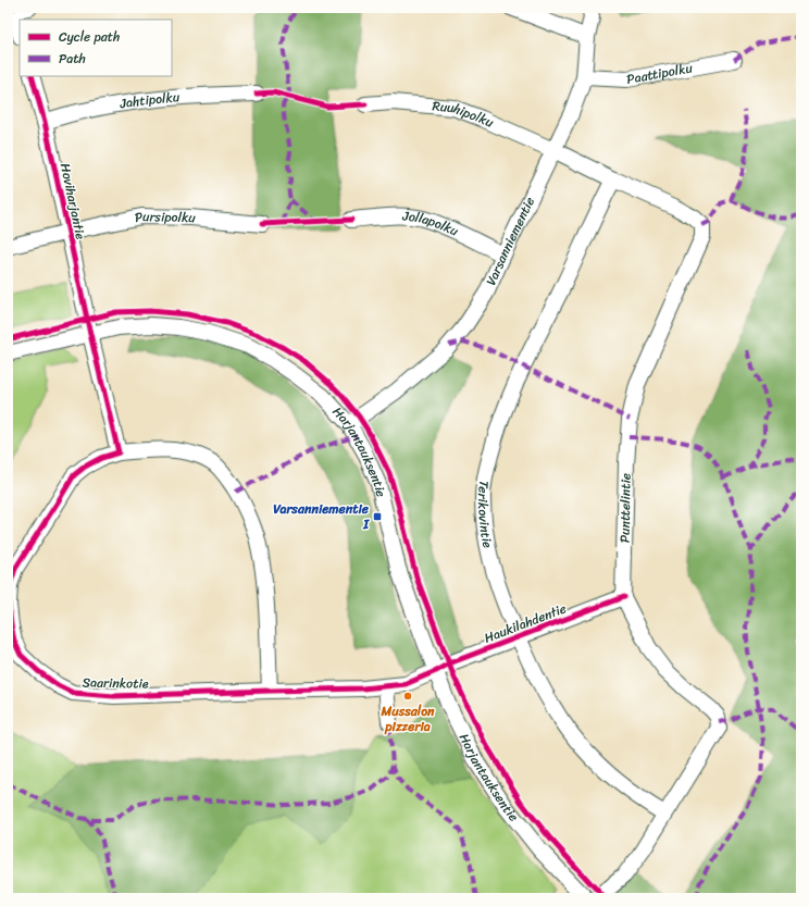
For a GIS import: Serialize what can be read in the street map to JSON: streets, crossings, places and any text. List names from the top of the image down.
{
  "streets": {
    "street": [
      "Paattipolku",
      "Jahtipolku",
      "Ruuhipolku",
      "Hoviharjantie",
      "Pursipolku",
      "Jollapolku",
      "Varsanniementie",
      "Harjantauksentie",
      "Punttelintie",
      "Terikovintie",
      "Haukilahdentie",
      "Saarinkotie"
    ]
  },
  "crossings": [
    ["Paattipolku", "Varsanniementie"],
    ["Jahtipolku", "Hoviharjantie"],
    ["Ruuhipolku", "Varsanniementie"],
    ["Ruuhipolku", "Punttelintie"],
    ["Hoviharjantie", "Pursipolku"],
    ["Hoviharjantie", "Harjantauksentie"],
    ["Jollapolku", "Varsanniementie"],
    ["Varsanniementie", "Harjantauksentie"],
    ["Varsanniementie", "Punttelintie"],
    ["Harjantauksentie", "Haukilahdentie"],
    ["Harjantauksentie", "Saarinkotie"],
    ["Punttelintie", "Terikovintie"],
    ["Punttelintie", "Haukilahdentie"],
    ["Terikovintie", "Haukilahdentie"],
    ["Haukilahdentie", "Saarinkotie"]
  ],
  "places": {
    "transit": ["Varsanniementie I"],
    "other": ["Mussalon pizzeria"]
  },
  "legend": ["Cycle path", "Path"]
}
